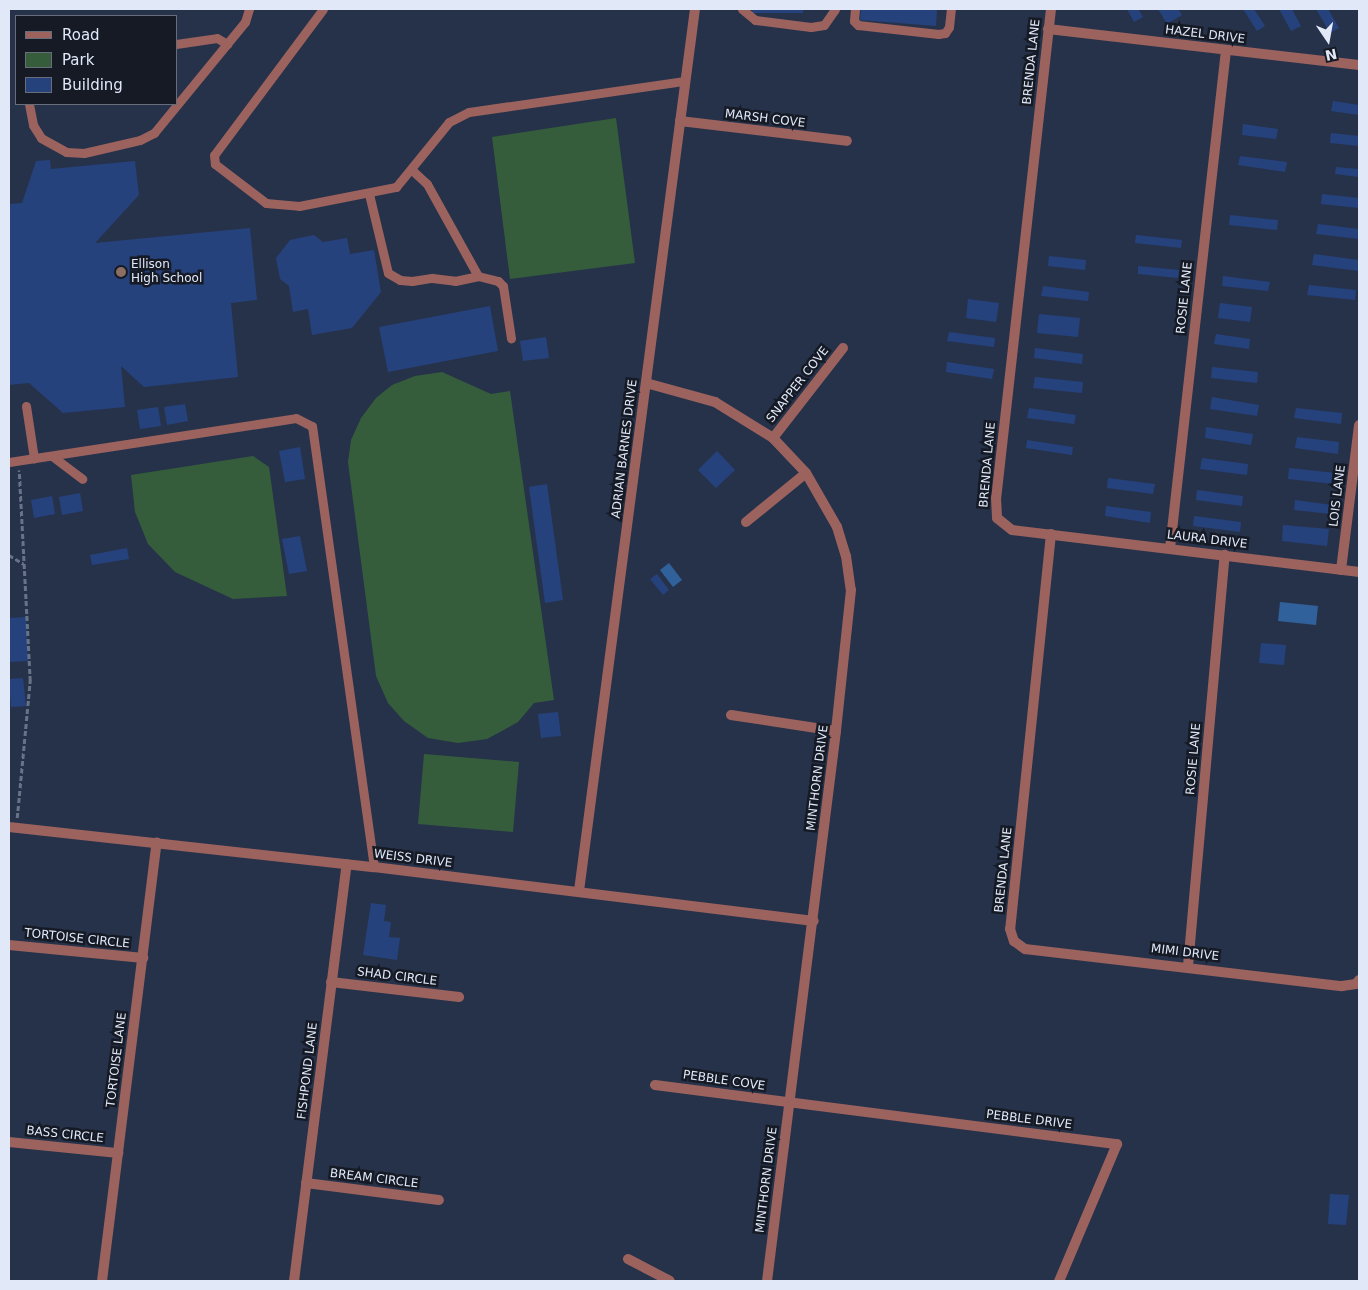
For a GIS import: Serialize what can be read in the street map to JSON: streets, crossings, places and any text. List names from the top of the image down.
{
  "streets": {
    "street": [
      "HAZEL DRIVE",
      "BRENDA LANE",
      "MARSH COVE",
      "ROSIE LANE",
      "SNAPPER COVE",
      "ADRIAN BARNES DRIVE",
      "LOIS LANE",
      "LAURA DRIVE",
      "MINTHORN DRIVE",
      "WEISS DRIVE",
      "TORTOISE CIRCLE",
      "MIMI DRIVE",
      "SHAD CIRCLE",
      "TORTOISE LANE",
      "FISHPOND LANE",
      "PEBBLE COVE",
      "PEBBLE DRIVE",
      "BASS CIRCLE",
      "BREAM CIRCLE"
    ]
  },
  "crossings": [
    ["HAZEL DRIVE", "BRENDA LANE"],
    ["HAZEL DRIVE", "ROSIE LANE"],
    ["BRENDA LANE", "LAURA DRIVE"],
    ["BRENDA LANE", "MIMI DRIVE"],
    ["MARSH COVE", "ADRIAN BARNES DRIVE"],
    ["ROSIE LANE", "LAURA DRIVE"],
    ["ROSIE LANE", "MIMI DRIVE"],
    ["SNAPPER COVE", "MINTHORN DRIVE"],
    ["ADRIAN BARNES DRIVE", "MINTHORN DRIVE"],
    ["ADRIAN BARNES DRIVE", "WEISS DRIVE"],
    ["LOIS LANE", "LAURA DRIVE"],
    ["MINTHORN DRIVE", "WEISS DRIVE"],
    ["MINTHORN DRIVE", "PEBBLE COVE"],
    ["MINTHORN DRIVE", "PEBBLE DRIVE"],
    ["WEISS DRIVE", "TORTOISE LANE"],
    ["WEISS DRIVE", "FISHPOND LANE"],
    ["TORTOISE CIRCLE", "TORTOISE LANE"],
    ["SHAD CIRCLE", "FISHPOND LANE"],
    ["TORTOISE LANE", "BASS CIRCLE"],
    ["FISHPOND LANE", "BREAM CIRCLE"],
    ["PEBBLE COVE", "PEBBLE DRIVE"]
  ],
  "places": ["Ellison High School"],
  "legend": ["Road", "Park", "Building"],
  "north": "bottom"
}
